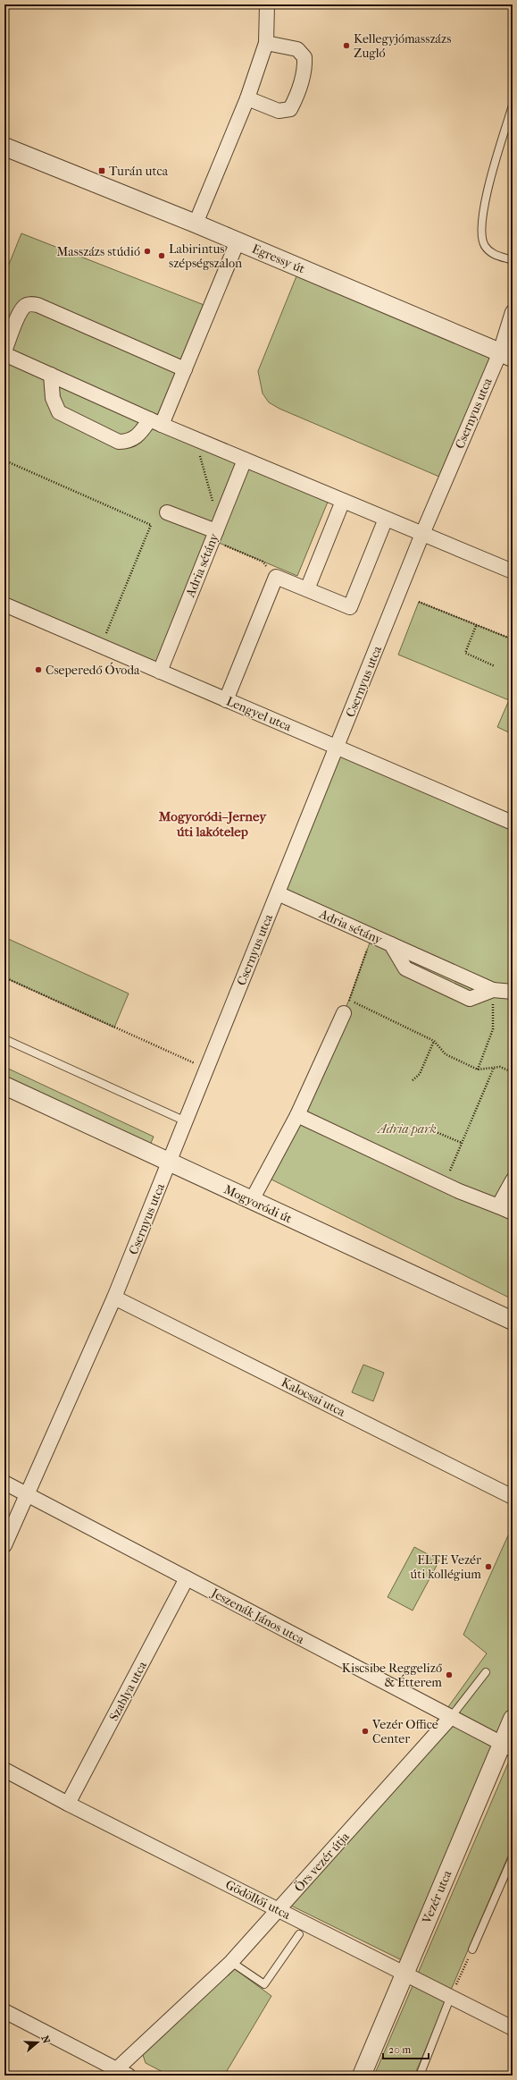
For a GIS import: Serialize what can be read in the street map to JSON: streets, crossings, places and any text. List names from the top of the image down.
{
  "streets": {
    "street": [
      "Egressy út",
      "Csernyus utca",
      "Adria sétány",
      "Lengyel utca",
      "Mogyoródi út",
      "Kalocsai utca",
      "Jeszenák János utca",
      "Szablya utca",
      "Örs vezér útja",
      "Vezér utca",
      "Gödöllői utca"
    ]
  },
  "crossings": [
    ["Egressy út", "Csernyus utca"],
    ["Csernyus utca", "Adria sétány"],
    ["Csernyus utca", "Lengyel utca"],
    ["Csernyus utca", "Mogyoródi út"],
    ["Csernyus utca", "Kalocsai utca"],
    ["Csernyus utca", "Jeszenák János utca"],
    ["Adria sétány", "Lengyel utca"],
    ["Jeszenák János utca", "Szablya utca"],
    ["Jeszenák János utca", "Örs vezér útja"],
    ["Jeszenák János utca", "Vezér utca"],
    ["Szablya utca", "Gödöllői utca"],
    ["Örs vezér útja", "Gödöllői utca"],
    ["Vezér utca", "Gödöllői utca"]
  ],
  "districts": ["Mogyoródi–Jerney úti lakótelep"],
  "parks": ["Adria park"],
  "places": {
    "other": [
      "Kellegyjómasszázs Zugló",
      "Masszázs stúdió",
      "Labirintus szépségszalon",
      "Cseperedő Óvoda",
      "ELTE Vezér úti kollégium",
      "Kiscsibe Reggeliző & Étterem",
      "Vezér Office Center"
    ],
    "transit": ["Turán utca"]
  },
  "scale_bar": "20 m",
  "north": "right"
}
